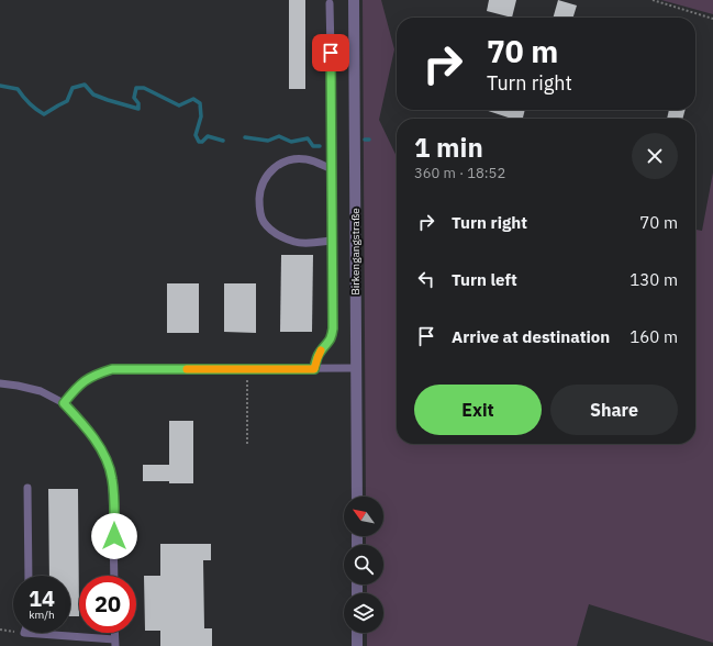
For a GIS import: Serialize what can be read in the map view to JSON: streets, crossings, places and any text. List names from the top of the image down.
{
  "streets": {
    "street": ["Birkengangstraße"]
  },
  "north": "top left",
  "page": {
    "turn": ["70 m", "Turn right"],
    "heading": ["1 min", "360 m · 18:52"],
    "list": [
      {
        "name": "Turn right",
        "value": "70 m"
      },
      {
        "name": "Turn left",
        "value": "130 m"
      },
      {
        "name": "Arrive at destination",
        "value": "160 m"
      }
    ],
    "buttons": ["Exit", "Share"],
    "speed": "14 km/h",
    "limit": "20"
  }
}
